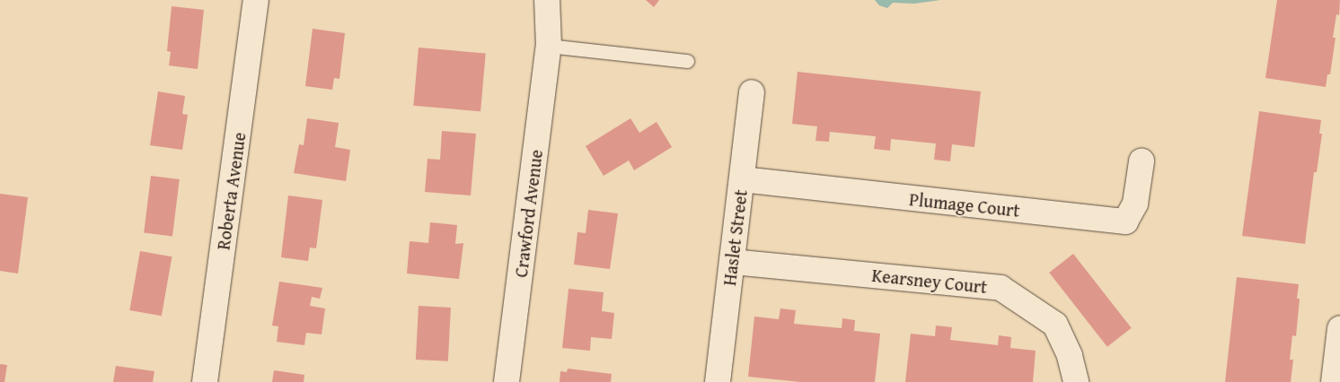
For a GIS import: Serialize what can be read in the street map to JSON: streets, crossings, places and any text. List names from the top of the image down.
{
  "streets": {
    "street": [
      "Roberta Avenue",
      "Plumage Court",
      "Crawford Avenue",
      "Haslet Street",
      "Kearsney Court"
    ]
  },
  "crossings": [
    ["Plumage Court", "Haslet Street"],
    ["Haslet Street", "Kearsney Court"]
  ]
}
